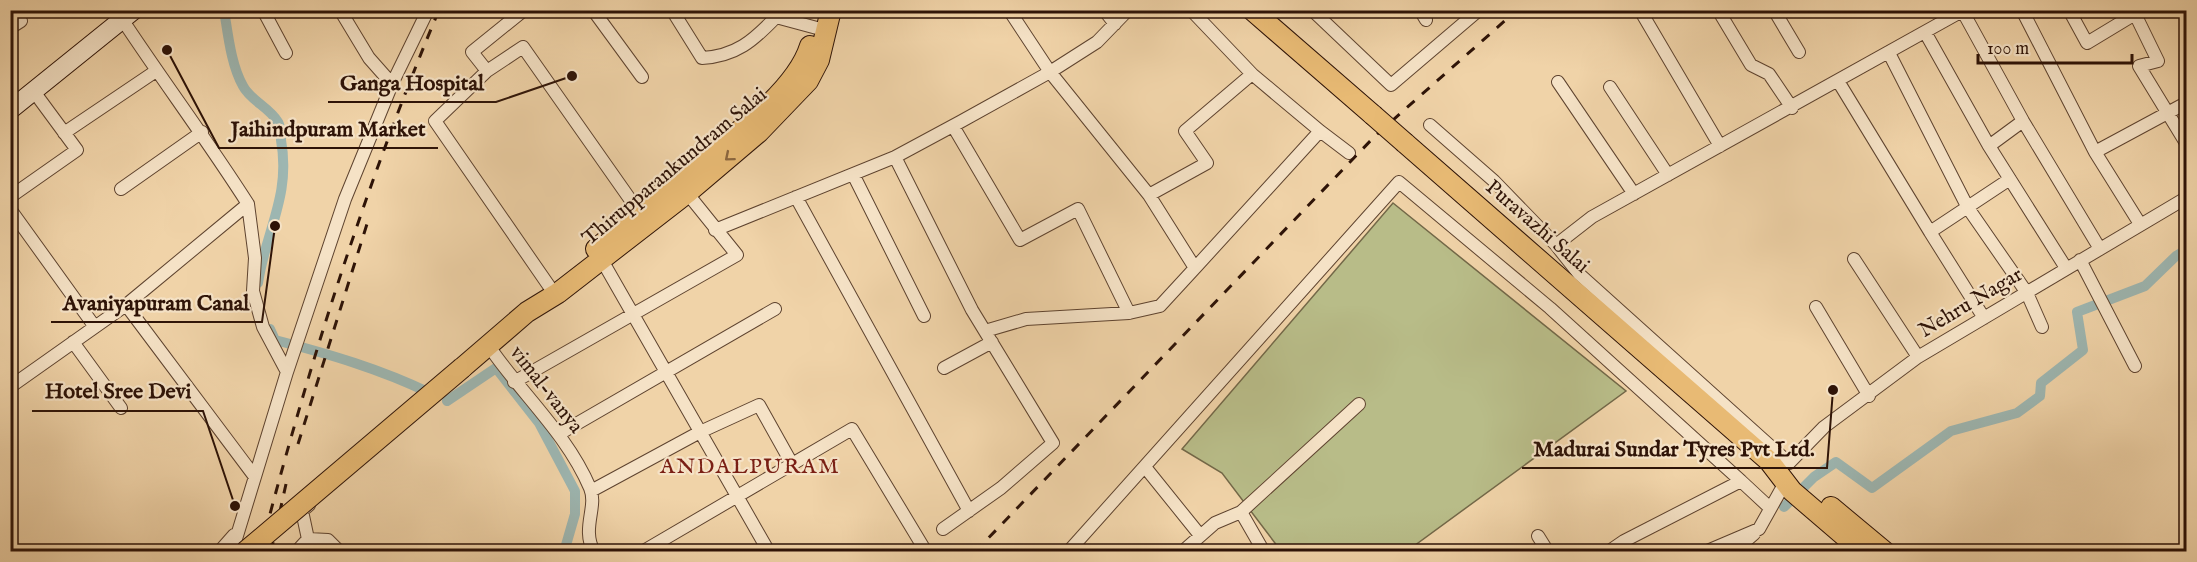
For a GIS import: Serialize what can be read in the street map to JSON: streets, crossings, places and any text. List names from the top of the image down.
{
  "streets": {
    "main road": ["Thirupparankundram Salai", "Puravazhi Salai"],
    "street": ["Nehru Nagar", "vimal-vanya"]
  },
  "districts": ["ANDALPURAM"],
  "places": [
    "Jaihindpuram Market",
    "Ganga Hospital",
    "Avaniyapuram Canal",
    "Madurai Sundar Tyres Pvt Ltd.",
    "Hotel Sree Devi"
  ],
  "scale_bar": "100 m"
}
